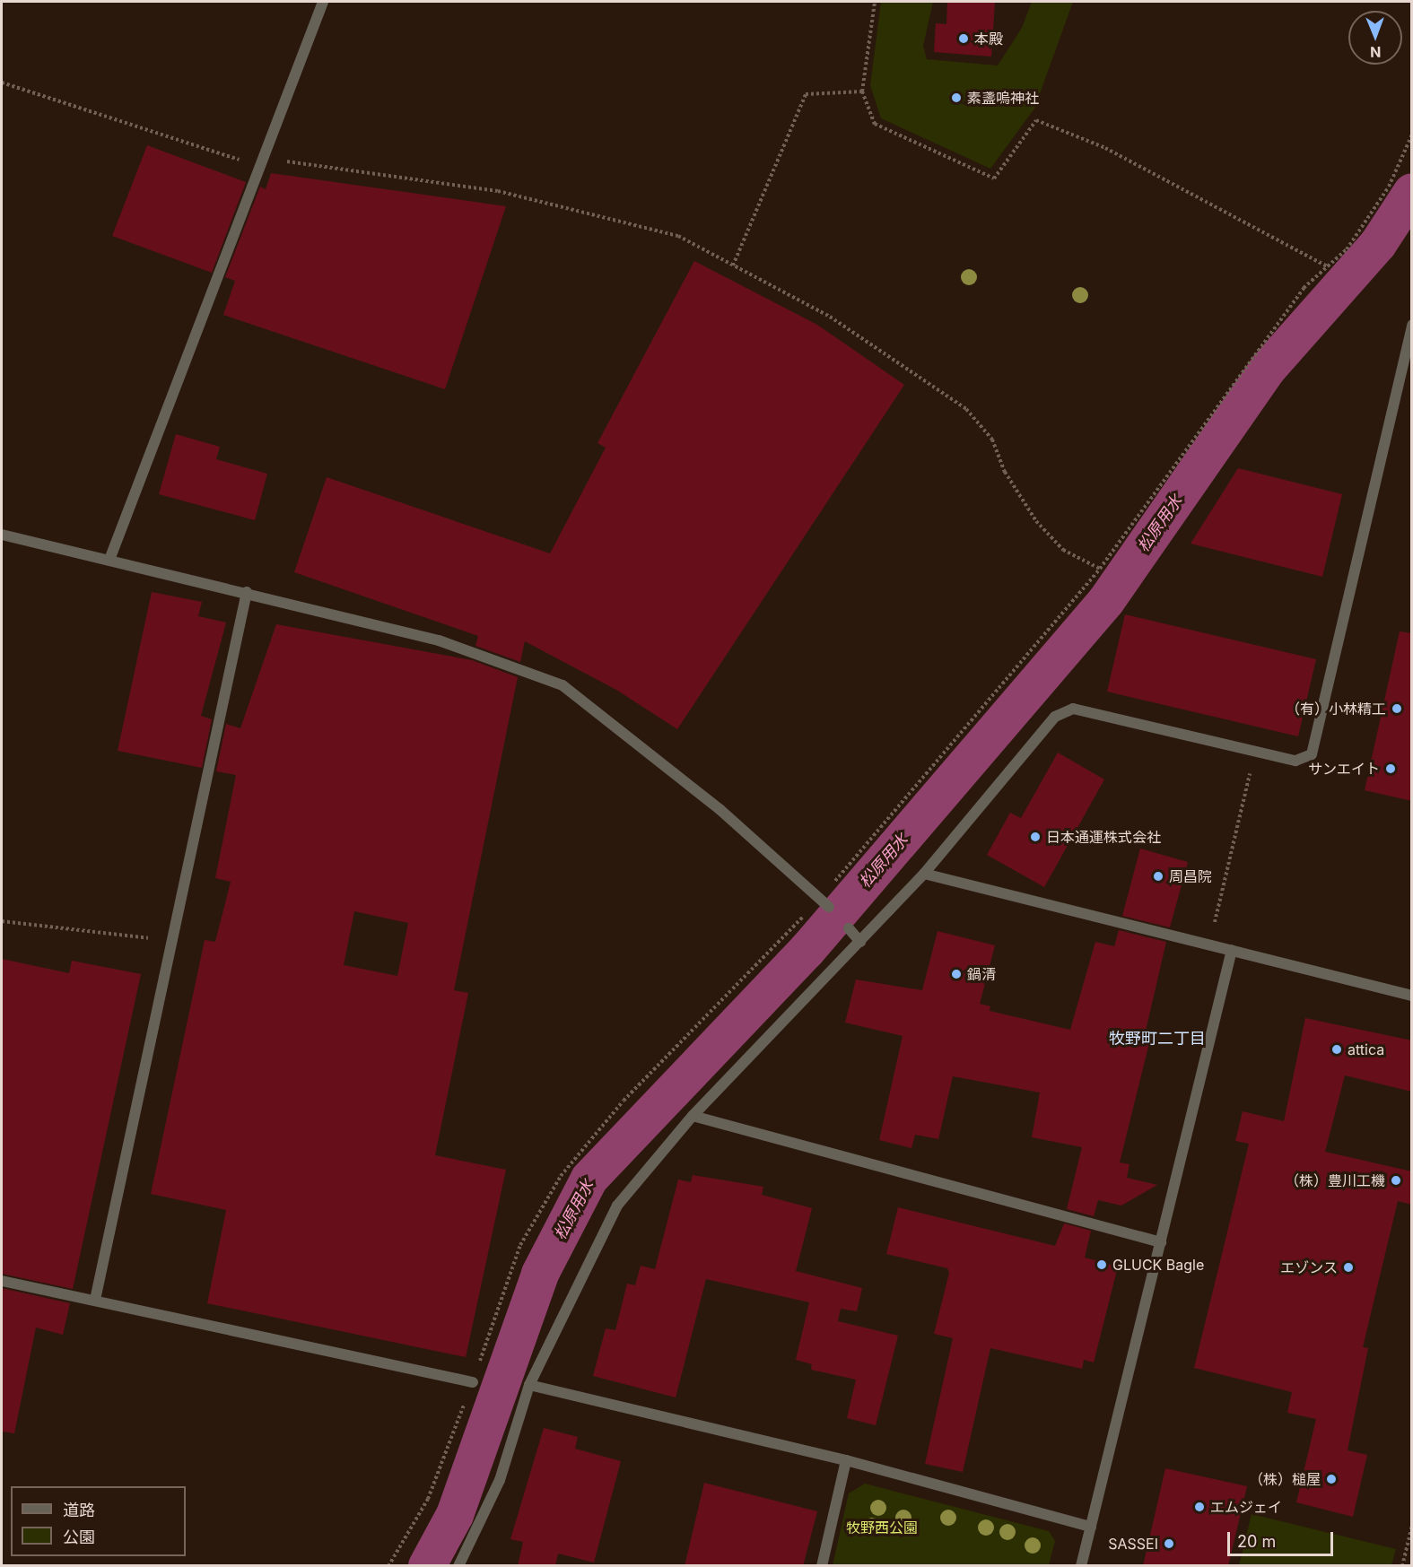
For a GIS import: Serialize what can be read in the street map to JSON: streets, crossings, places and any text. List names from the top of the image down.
{
  "districts": ["牧野町二丁目"],
  "water": ["松原用水"],
  "parks": ["牧野西公園"],
  "places": [
    "本殿",
    "素盞嗚神社",
    "（有）小林精工",
    "サンエイト",
    "日本通運株式会社",
    "周昌院",
    "鍋清",
    "attica",
    "（株）豊川工機",
    "GLUCK Bagle",
    "エゾンス",
    "（株）槌屋",
    "エムジェイ",
    "SASSEI"
  ],
  "legend": ["道路", "公園"],
  "scale_bar": "20 m",
  "north": "bottom"
}
